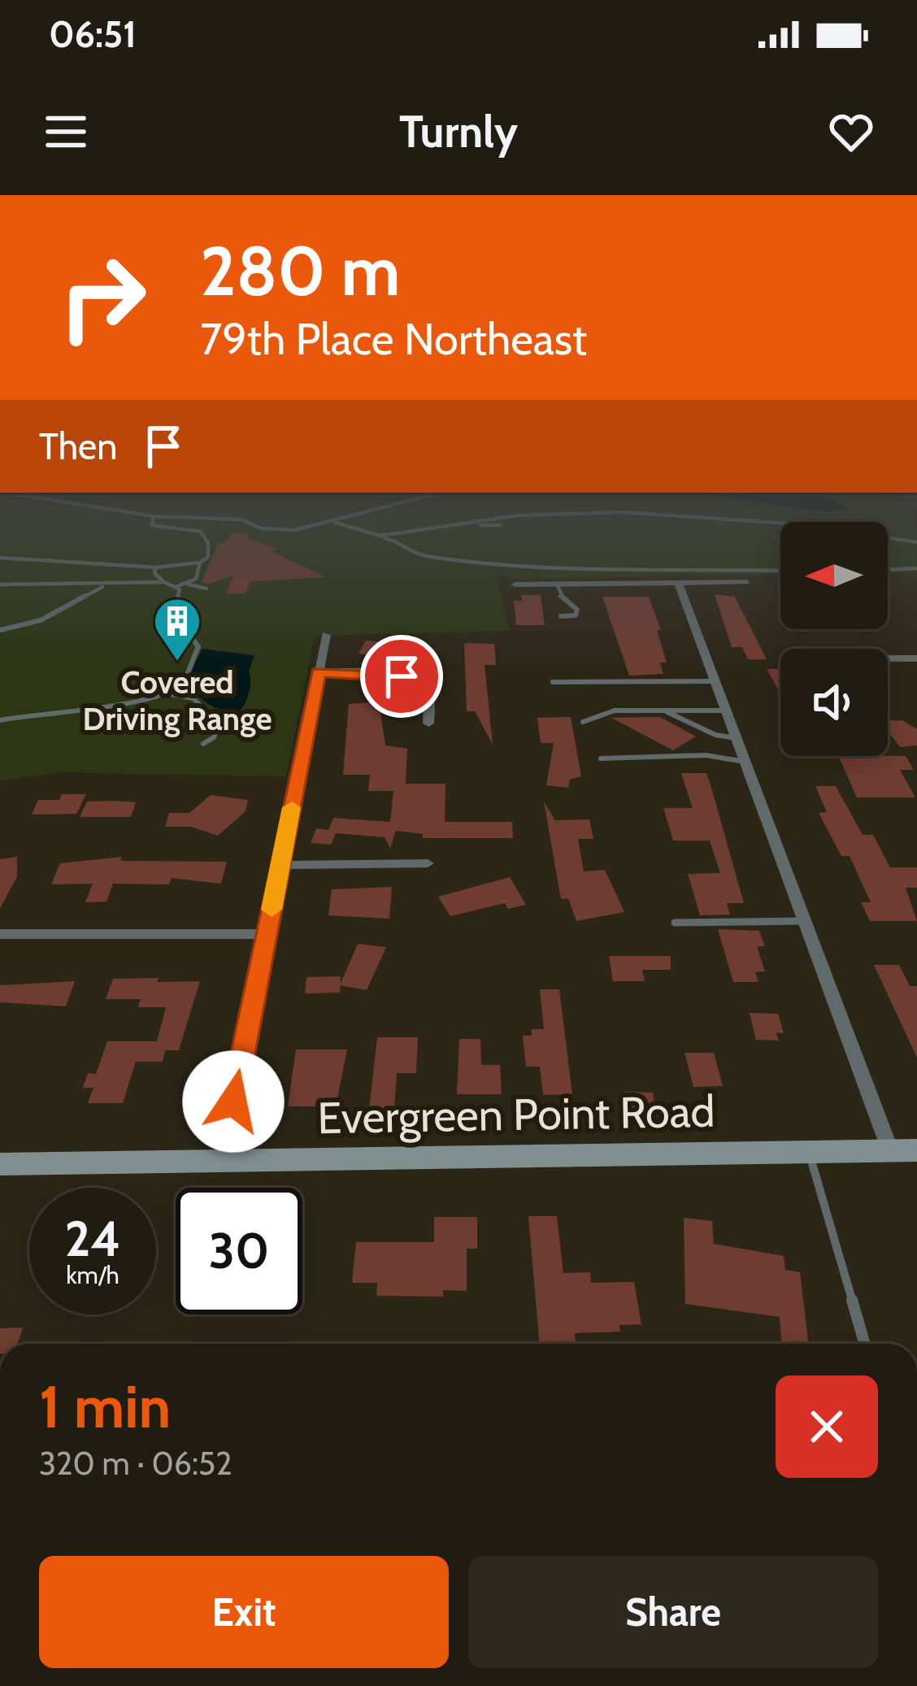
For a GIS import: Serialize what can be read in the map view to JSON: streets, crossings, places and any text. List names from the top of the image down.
{
  "streets": {
    "street": ["Evergreen Point Road"]
  },
  "places": {
    "building": ["Covered Driving Range"]
  },
  "north": "left",
  "page": {
    "status": "06:51",
    "header": "Turnly",
    "turn": ["280 m", "79th Place Northeast"],
    "then": "Then",
    "speed": "24 km/h",
    "limit": "30",
    "heading": ["1 min", "320 m · 06:52"],
    "buttons": ["Exit", "Share"]
  }
}
